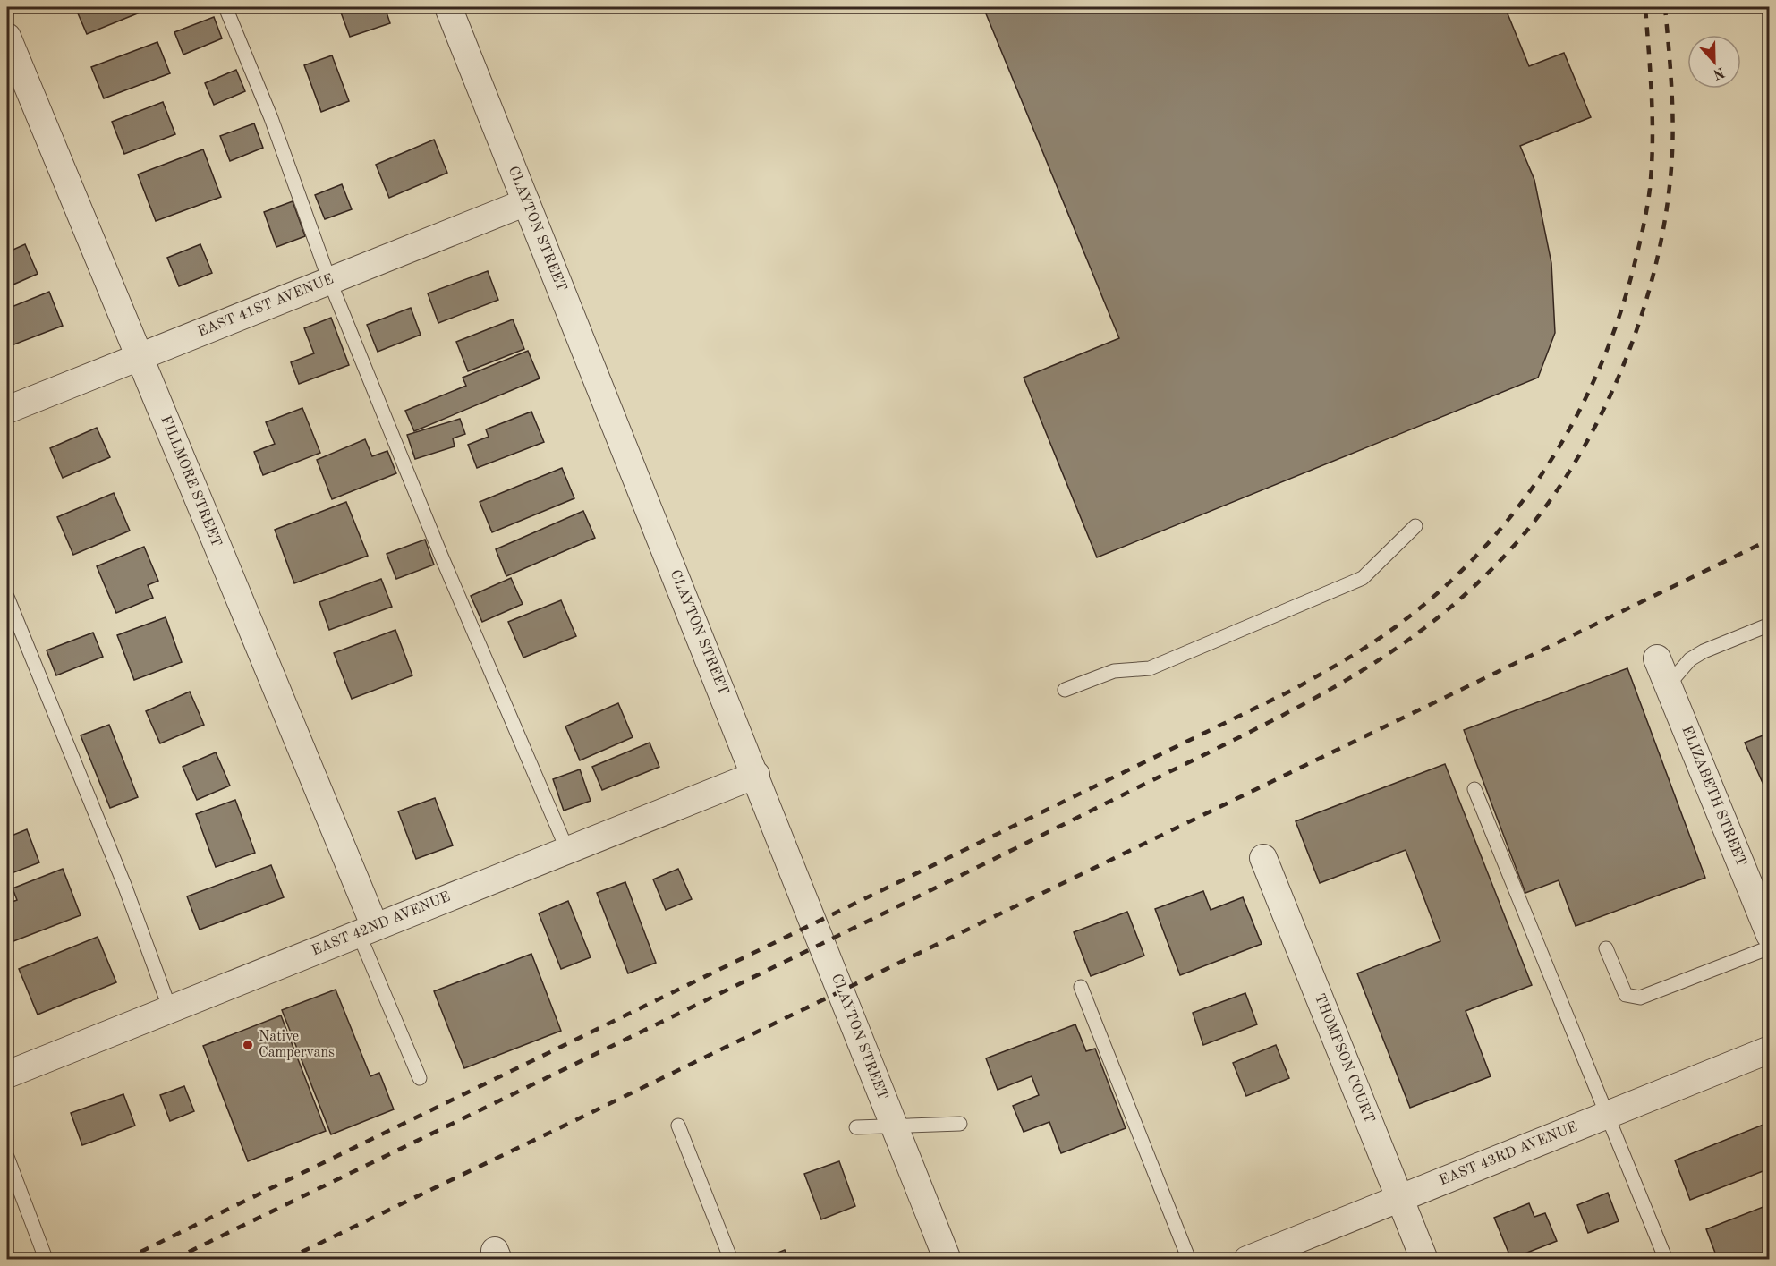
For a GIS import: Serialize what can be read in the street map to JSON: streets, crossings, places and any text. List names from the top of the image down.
{
  "streets": {
    "street": [
      "CLAYTON STREET",
      "EAST 41ST AVENUE",
      "FILLMORE STREET",
      "ELIZABETH STREET",
      "EAST 42ND AVENUE",
      "THOMPSON COURT",
      "EAST 43RD AVENUE"
    ]
  },
  "crossings": [
    ["CLAYTON STREET", "EAST 41ST AVENUE"],
    ["CLAYTON STREET", "EAST 42ND AVENUE"],
    ["EAST 41ST AVENUE", "FILLMORE STREET"],
    ["FILLMORE STREET", "EAST 42ND AVENUE"],
    ["THOMPSON COURT", "EAST 43RD AVENUE"]
  ],
  "places": ["Native Campervans"],
  "north": "bottom"
}
